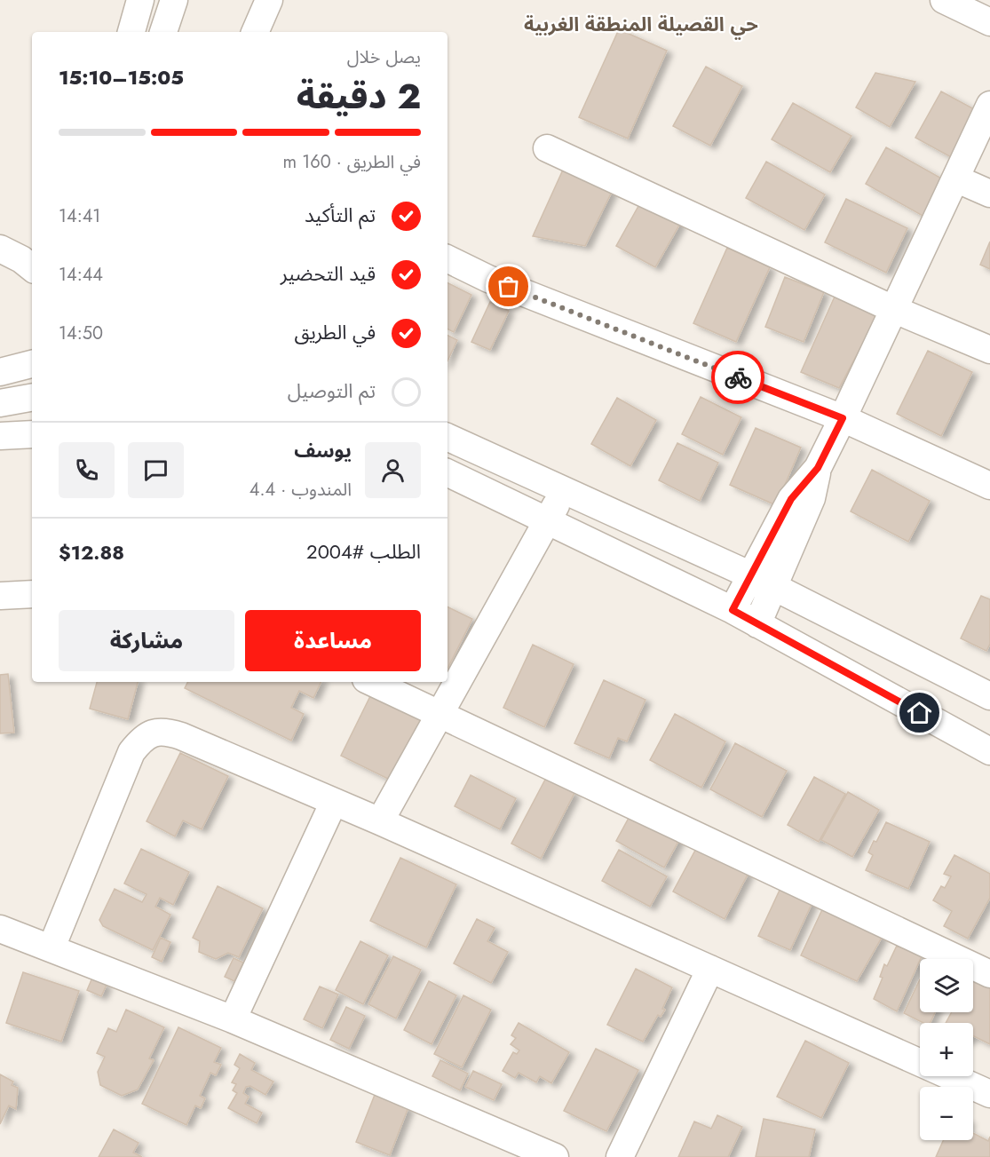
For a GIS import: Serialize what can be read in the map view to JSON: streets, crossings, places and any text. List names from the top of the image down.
{
  "districts": ["حي القصيلة المنطقة الغربية"],
  "page": {
    "heading": ["2 دقيقة", "يصل خلال", "15:05–15:10"],
    "panel": [
      "يوسف",
      "المندوب · 4.4",
      "الطلب #2004",
      "$12.88"
    ],
    "bar": "في الطريق · 160 m",
    "list": [
      ["تم التأكيد", "14:41"],
      ["قيد التحضير", "14:44"],
      ["في الطريق", "14:50"],
      "تم التوصيل"
    ],
    "buttons": ["مساعدة", "مشاركة"],
    "map_buttons": ["+", "−"]
  }
}
